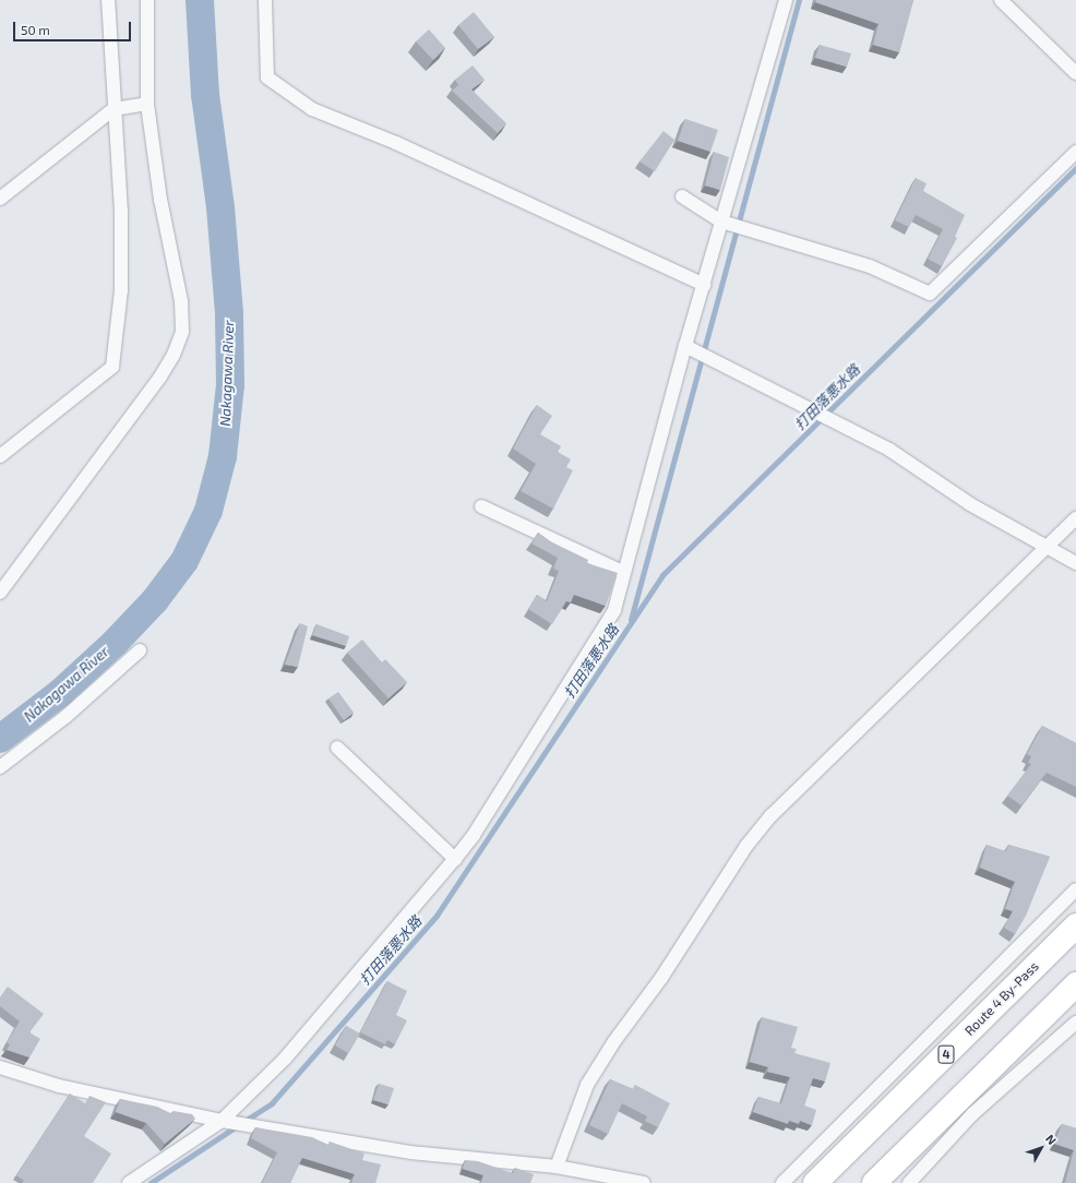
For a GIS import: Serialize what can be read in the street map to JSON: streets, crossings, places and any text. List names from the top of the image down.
{
  "streets": {
    "highway": ["Route 4 By-Pass", "4"]
  },
  "water": ["Nakagawa River", "打田落悪水路"],
  "scale_bar": "50 m",
  "north": "top right"
}
